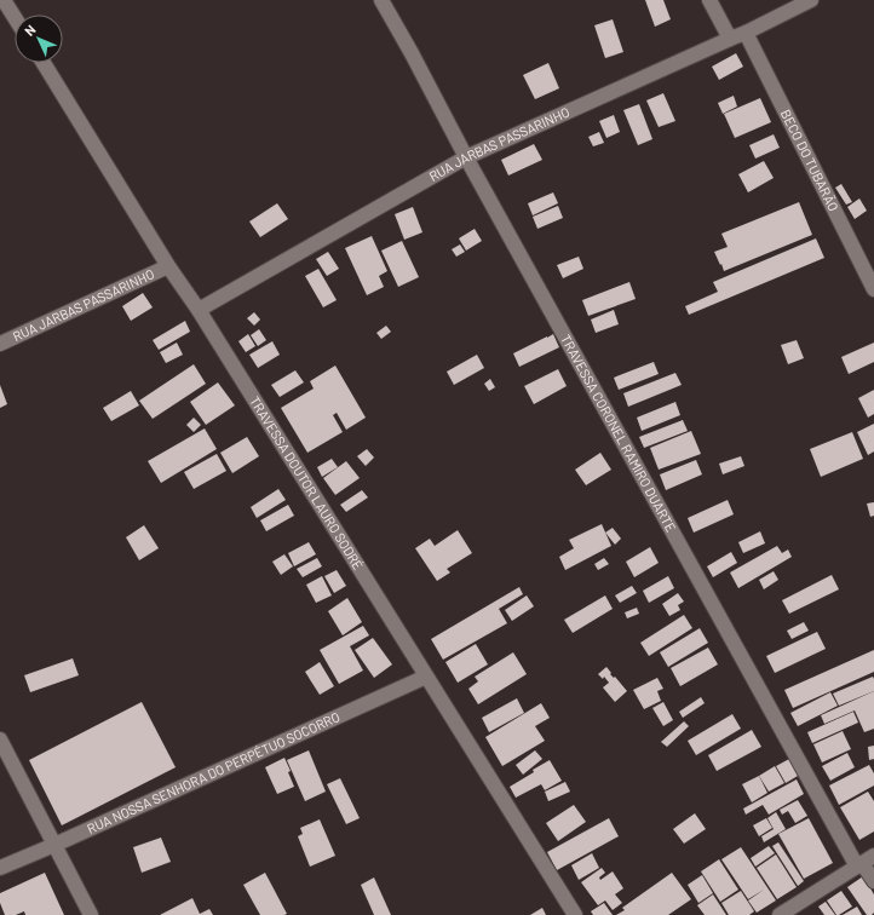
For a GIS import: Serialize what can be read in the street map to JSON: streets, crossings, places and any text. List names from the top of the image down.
{
  "streets": {
    "street": [
      "RUA JARBAS PASSARINHO",
      "BECO DO TUBARÃO",
      "TRAVESSA CORONEL RAMIRO DUARTE",
      "TRAVESSA DOUTOR LAURO SODRÉ",
      "RUA NOSSA SENHORA DO PERPÉTUO SOCORRO"
    ]
  },
  "crossings": [
    ["RUA JARBAS PASSARINHO", "BECO DO TUBARÃO"],
    ["RUA JARBAS PASSARINHO", "TRAVESSA CORONEL RAMIRO DUARTE"],
    ["RUA JARBAS PASSARINHO", "TRAVESSA DOUTOR LAURO SODRÉ"],
    ["TRAVESSA DOUTOR LAURO SODRÉ", "RUA NOSSA SENHORA DO PERPÉTUO SOCORRO"]
  ],
  "north": "top left"
}
